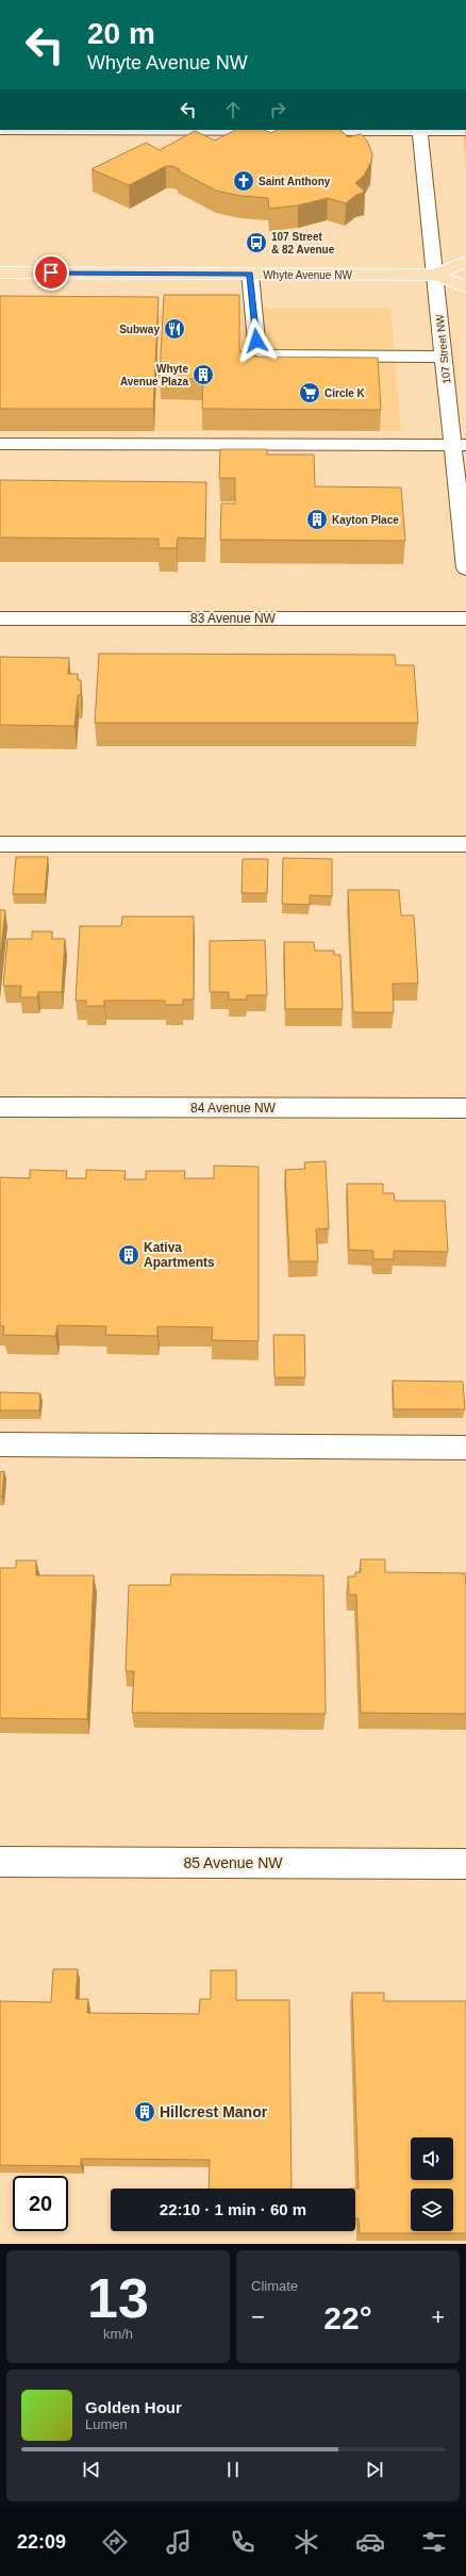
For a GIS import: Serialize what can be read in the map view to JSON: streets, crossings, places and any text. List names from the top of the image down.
{
  "streets": {
    "main road": ["Whyte Avenue NW"],
    "street": [
      "107 Street NW",
      "83 Avenue NW",
      "84 Avenue NW",
      "85 Avenue NW"
    ]
  },
  "crossings": [
    ["Whyte Avenue NW", "107 Street NW"]
  ],
  "places": {
    "church": ["Saint Anthony"],
    "bus stop": ["107 Street & 82 Avenue"],
    "restaurant": ["Subway"],
    "building": [
      "Whyte Avenue Plaza",
      "Kayton Place",
      "Kativa Apartments",
      "Hillcrest Manor"
    ],
    "supermarket": ["Circle K"]
  },
  "page": {
    "turn": ["20 m", "Whyte Avenue NW"],
    "limit": "20",
    "trip": "22:10 · 1 min · 60 m",
    "tile": [
      ["13", "km/h"],
      "Climate"
    ],
    "heat": ["−", "22°", "+"],
    "song": ["Golden Hour", "Lumen"],
    "tabs": "22:09"
  }
}
